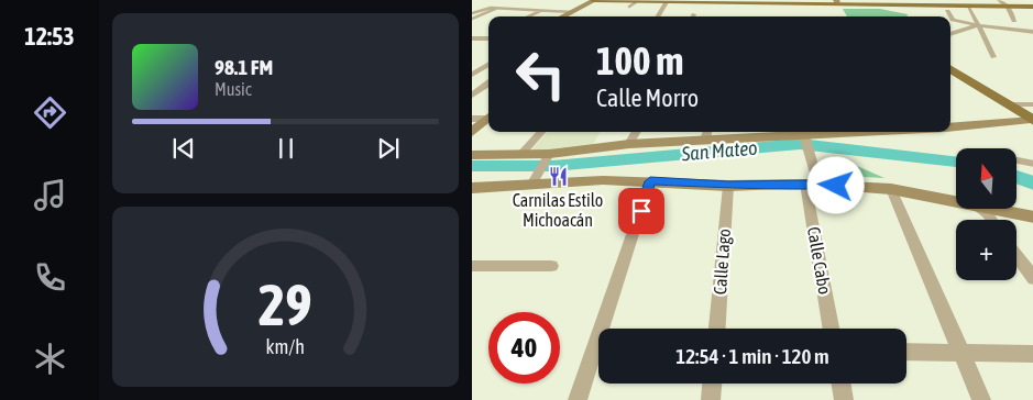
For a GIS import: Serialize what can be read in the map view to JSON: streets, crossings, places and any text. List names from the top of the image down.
{
  "streets": {
    "street": ["Calle Cabo", "Calle Lago"]
  },
  "water": ["San Mateo"],
  "places": {
    "restaurant": ["Carnilas Estilo Michoacán"]
  },
  "north": "top",
  "page": {
    "tabs": "12:53",
    "turn": ["100 m", "Calle Morro"],
    "song": ["98.1 FM", "Music"],
    "map_buttons": "+",
    "limit": "40",
    "trip": "12:54 · 1 min · 120 m",
    "gauge": ["29", "km/h"]
  }
}
